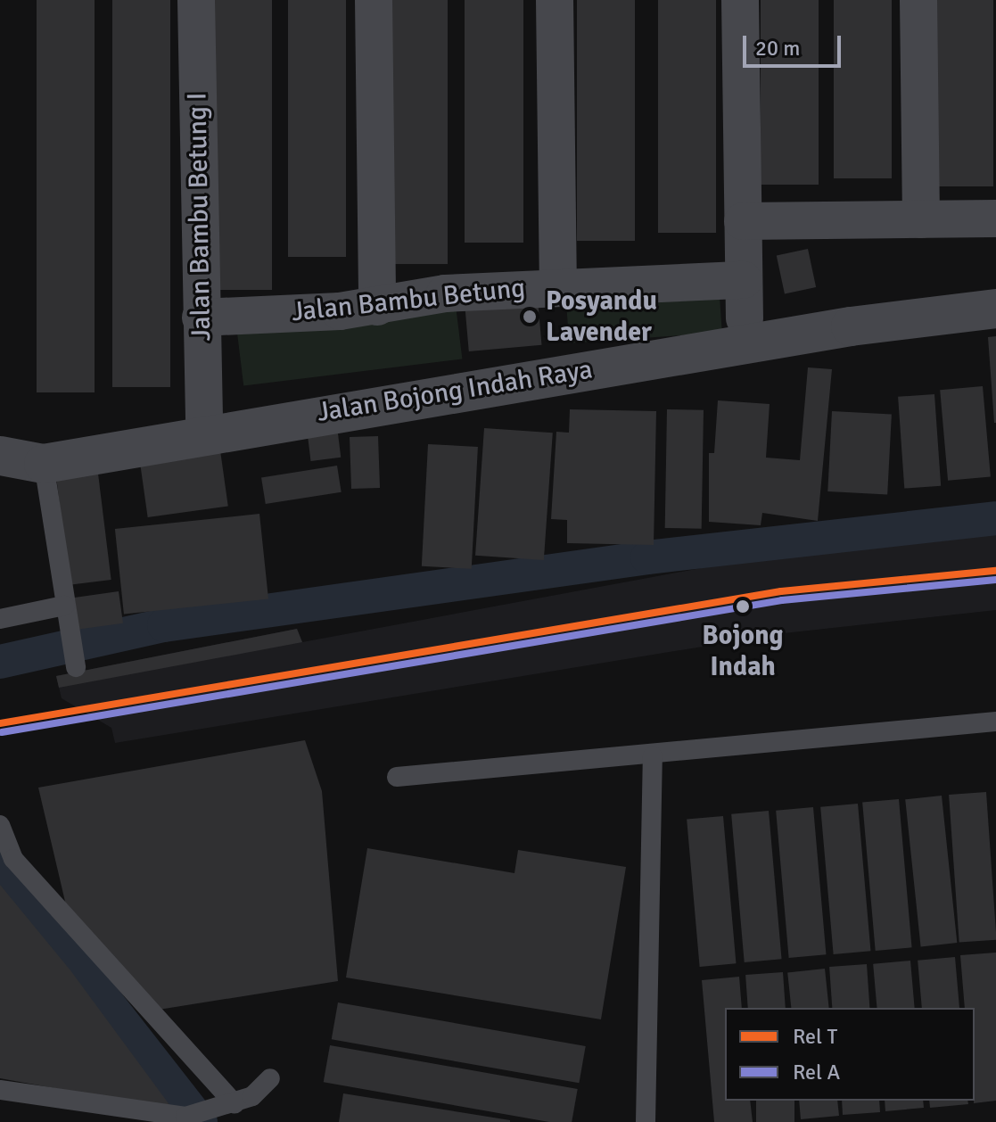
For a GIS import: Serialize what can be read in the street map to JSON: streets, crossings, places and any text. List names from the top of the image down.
{
  "streets": {
    "street": ["Jalan Bambu Betung I", "Jalan Bambu Betung", "Jalan Bojong Indah Raya"]
  },
  "crossings": [
    ["Jalan Bambu Betung I", "Jalan Bambu Betung"],
    ["Jalan Bambu Betung I", "Jalan Bojong Indah Raya"]
  ],
  "places": ["Posyandu Lavender", "Bojong Indah"],
  "lines": ["rail line T", "rail line A"],
  "legend": ["Rel T", "Rel A"],
  "scale_bar": "20 m"
}
